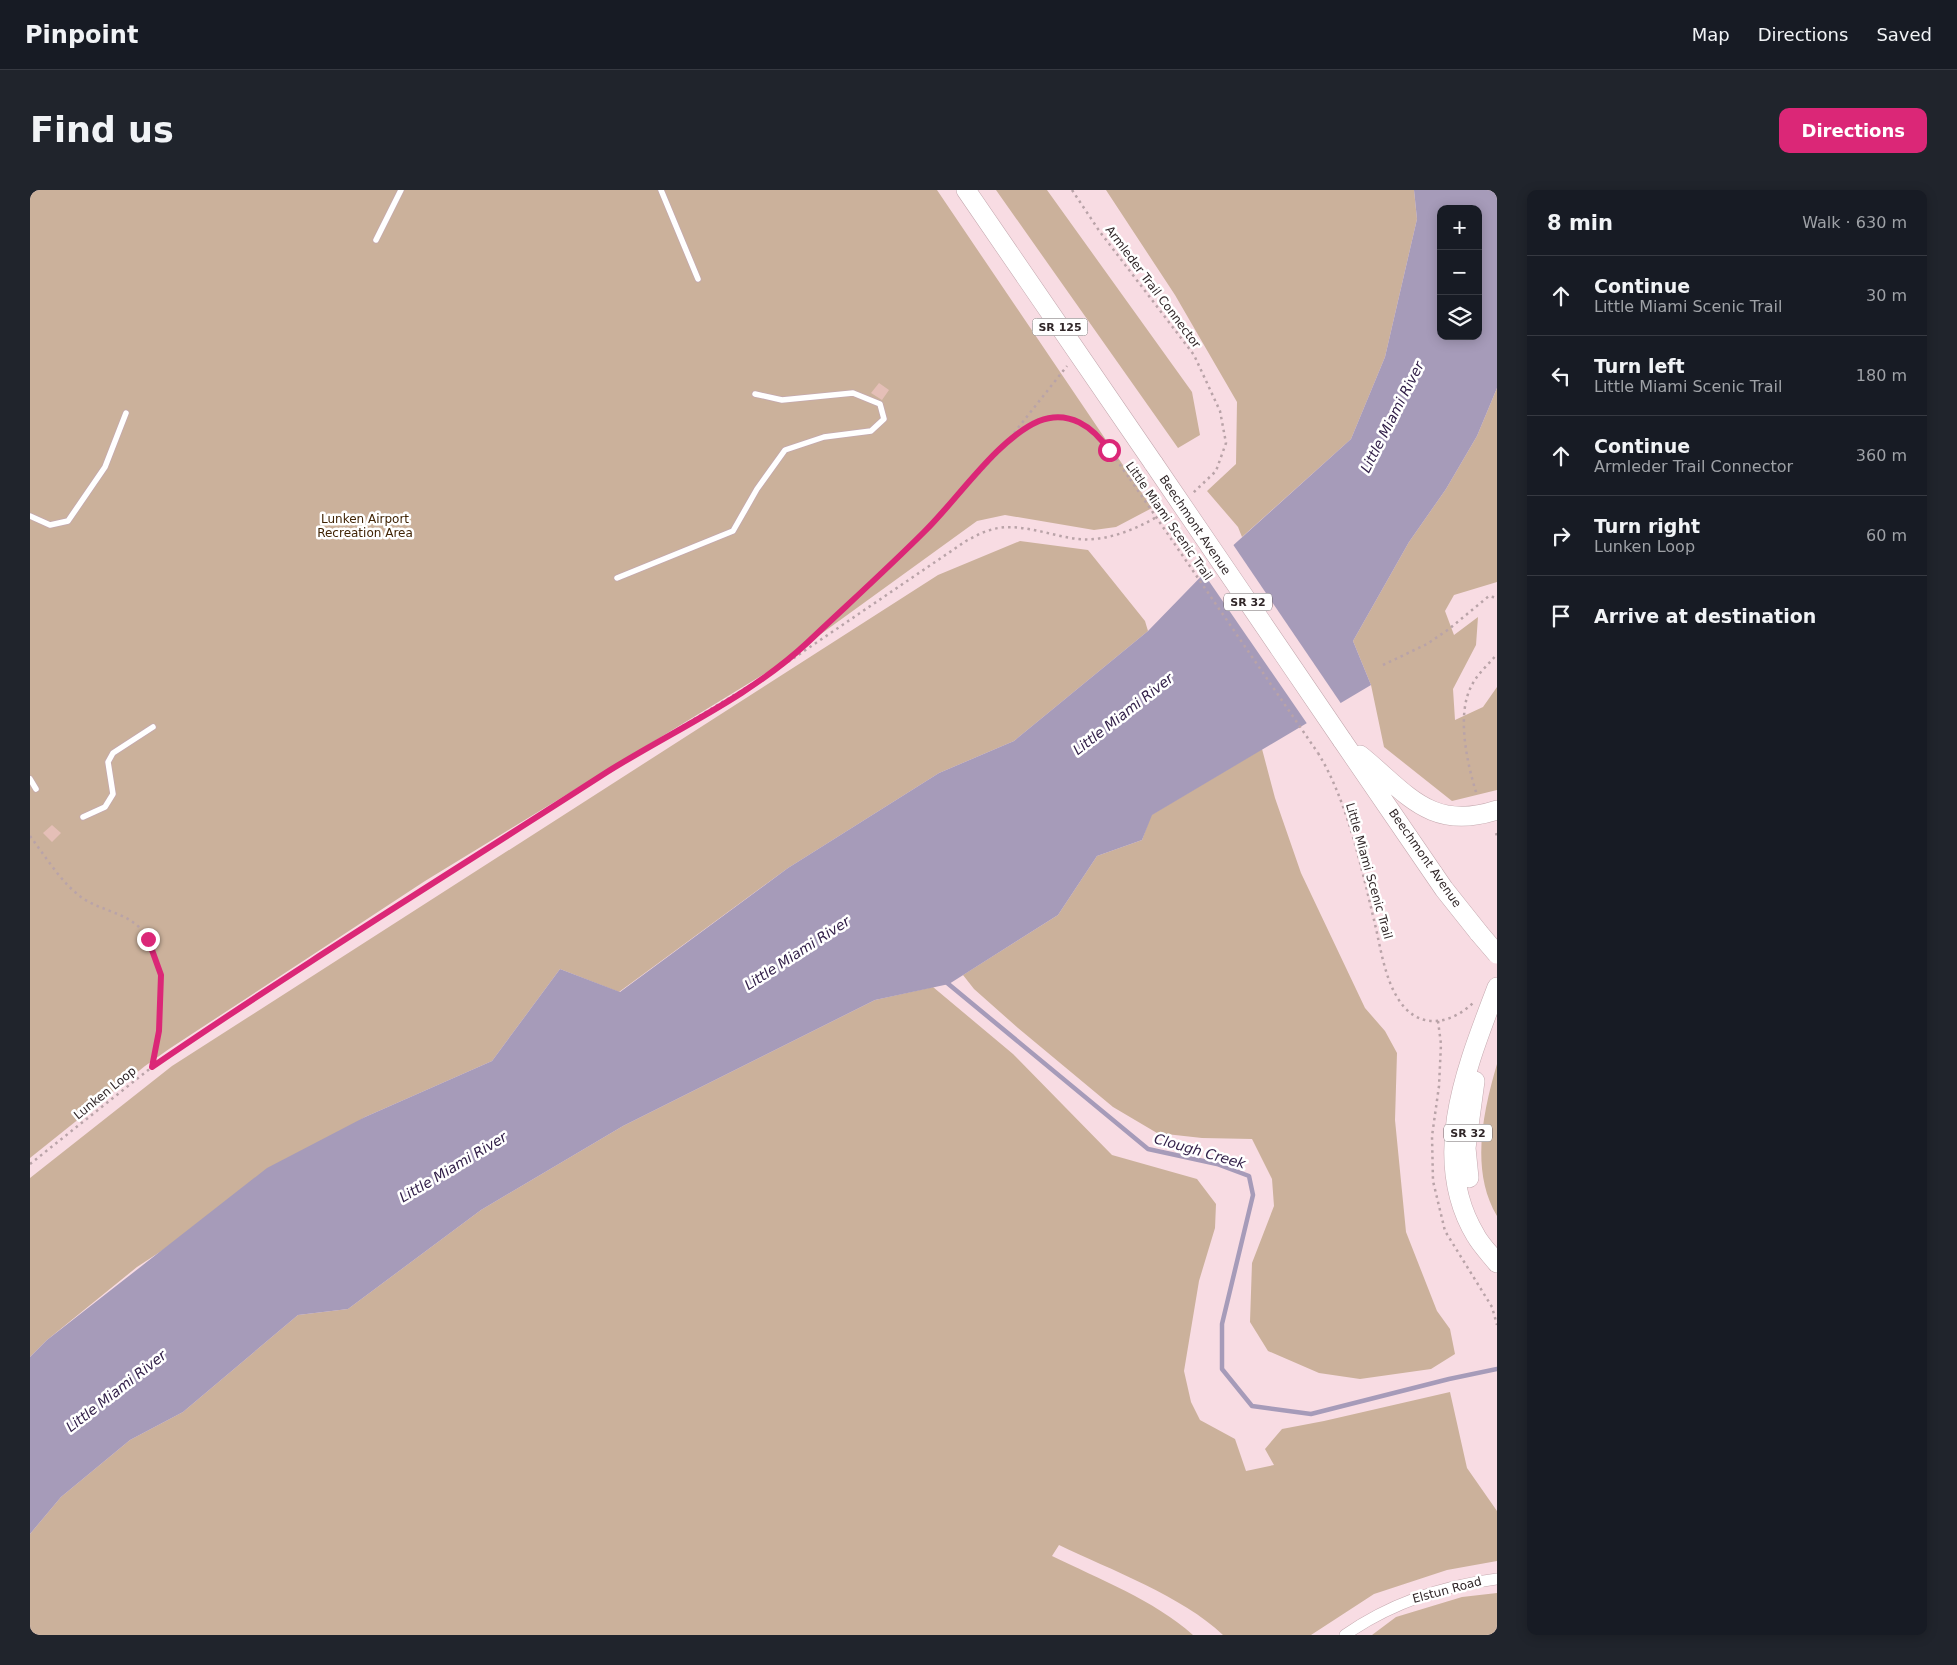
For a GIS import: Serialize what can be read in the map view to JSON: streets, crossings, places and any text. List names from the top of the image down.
{
  "streets": {
    "highway": ["SR 125", "Beechmont Avenue", "SR 32"],
    "street": ["Elstun Road"],
    "path": ["Armleder Trail Connector", "Little Miami Scenic Trail", "Lunken Loop"]
  },
  "crossings": [
    ["Beechmont Avenue", "SR 32"]
  ],
  "water": ["Little Miami River", "Clough Creek"],
  "parks": ["Lunken Airport Recreation Area"],
  "page": {
    "header": "Pinpoint",
    "nav": ["Map", "Directions", "Saved"],
    "buttons": "Directions",
    "title": "Find us",
    "heading": ["8 min", "Walk · 630 m"],
    "map_buttons": ["+", "−"],
    "list": [
      ["Continue", "Little Miami Scenic Trail", "30 m"],
      ["Turn left", "Little Miami Scenic Trail", "180 m"],
      ["Continue", "Armleder Trail Connector", "360 m"],
      ["Turn right", "Lunken Loop", "60 m"],
      "Arrive at destination"
    ]
  }
}
